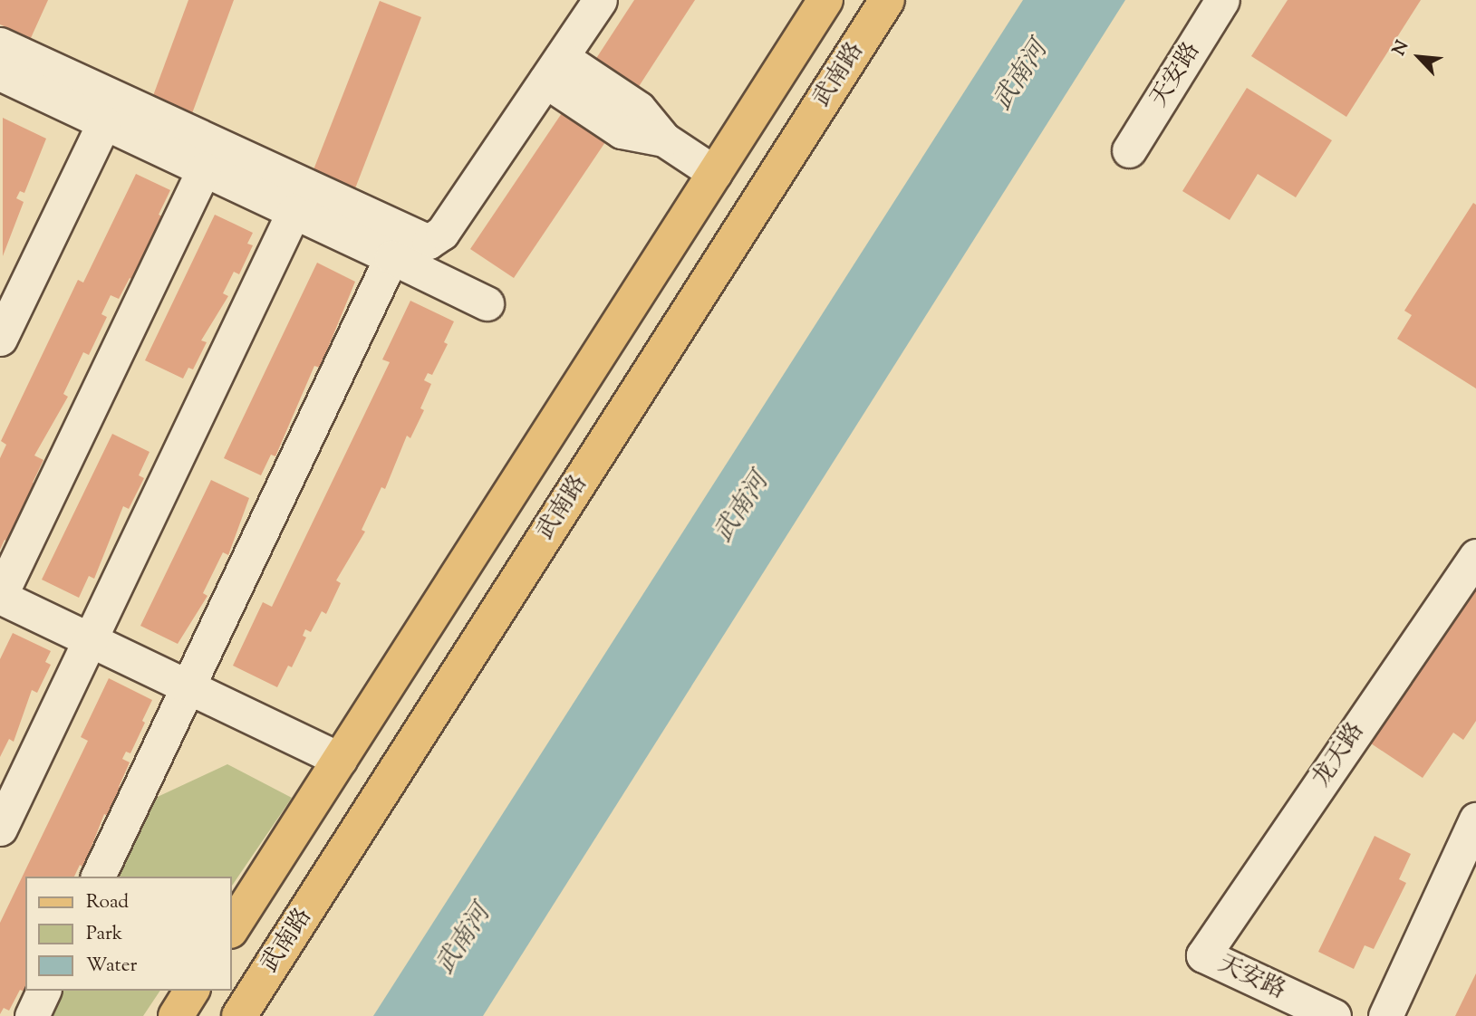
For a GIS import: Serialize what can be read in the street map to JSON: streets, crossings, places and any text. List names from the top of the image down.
{
  "streets": {
    "main road": ["武南路"],
    "street": ["天安路", "龙天路"]
  },
  "crossings": [
    ["天安路", "龙天路"]
  ],
  "water": ["武南河"],
  "legend": ["Road", "Park", "Water"],
  "north": "top left"
}
